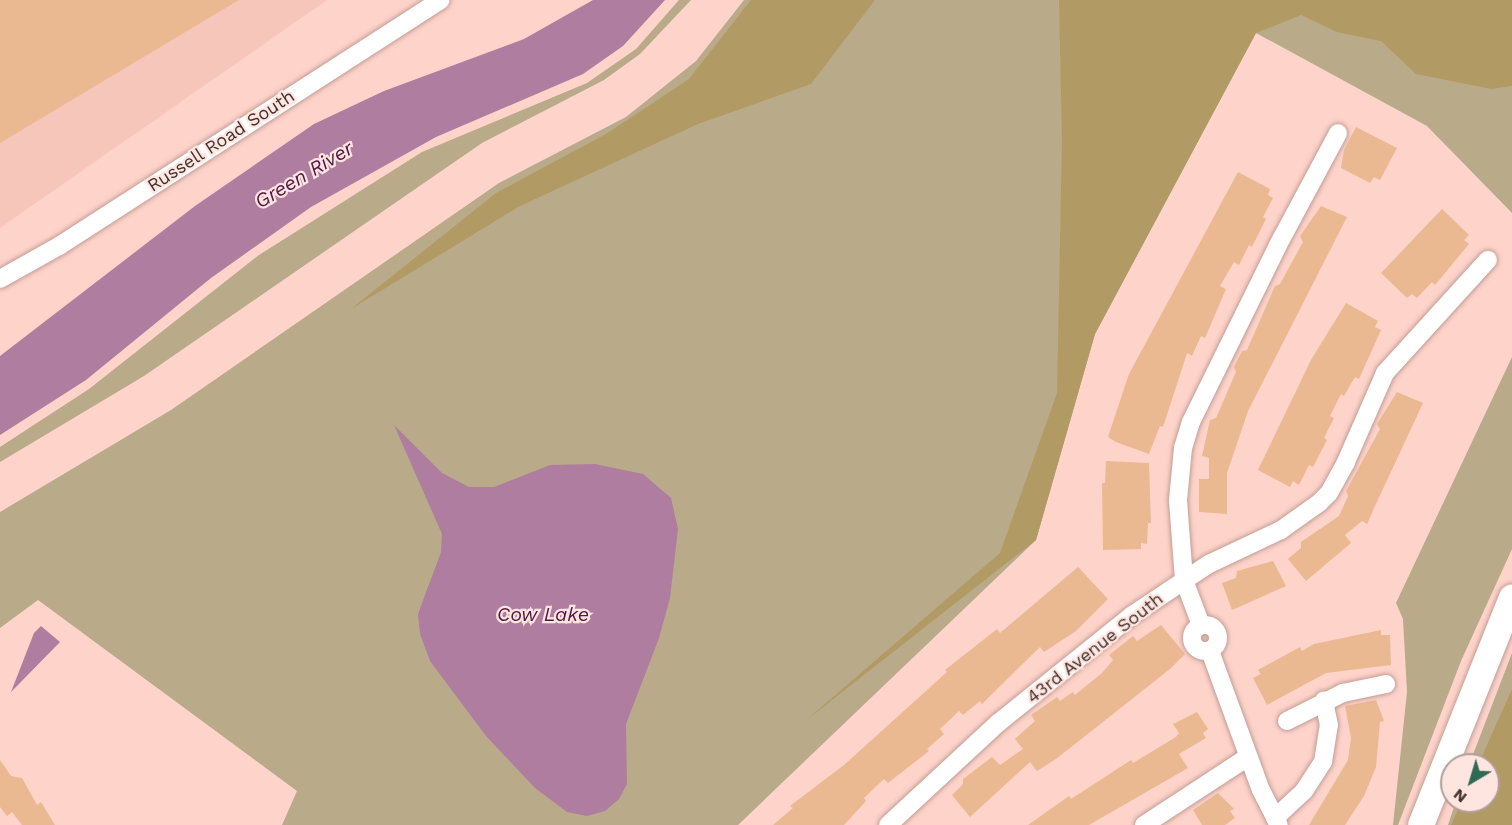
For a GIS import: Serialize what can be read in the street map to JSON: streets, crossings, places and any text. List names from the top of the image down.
{
  "streets": {
    "street": ["Russell Road South", "43rd Avenue South"]
  },
  "water": ["Green River", "Cow Lake"],
  "north": "bottom left"
}
